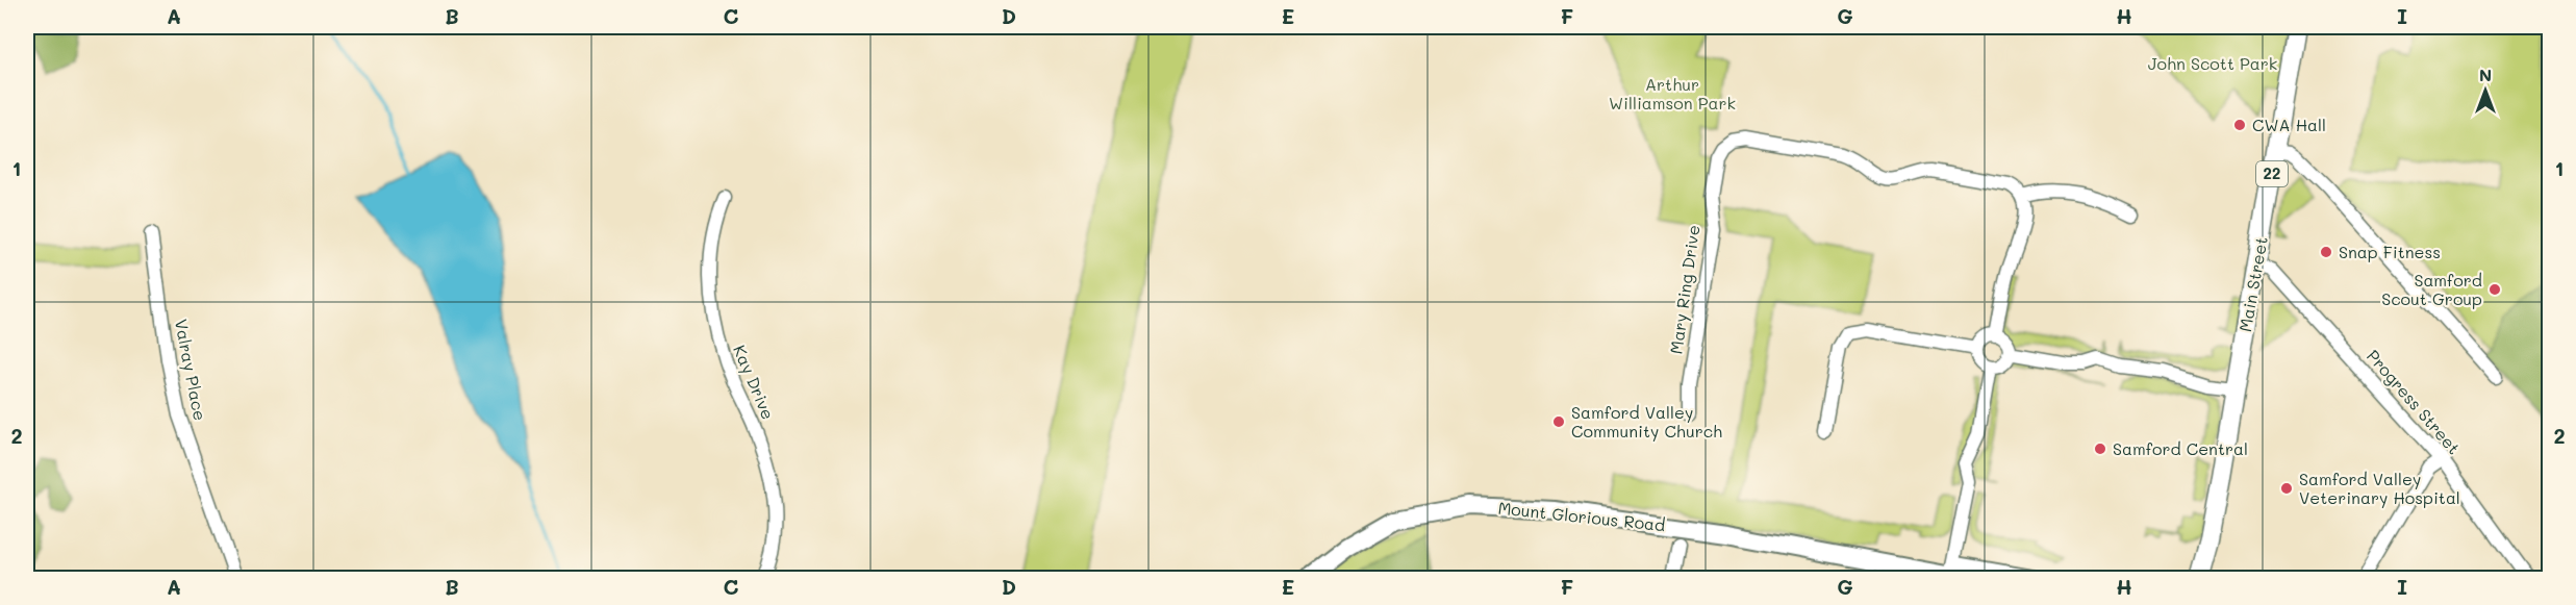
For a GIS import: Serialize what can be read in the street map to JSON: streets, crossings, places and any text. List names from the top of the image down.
{
  "streets": {
    "main road": ["22", "Main Street", "Mount Glorious Road"],
    "street": [
      "Mary Ring Drive",
      "Valray Place",
      "Kay Drive",
      "Progress Street"
    ]
  },
  "crossings": [
    ["Main Street", "Progress Street"]
  ],
  "parks": ["John Scott Park", "Arthur Williamson Park"],
  "places": [
    "CWA Hall",
    "Snap Fitness",
    "Samford Scout Group",
    "Samford Valley Community Church",
    "Samford Central",
    "Samford Valley Veterinary Hospital"
  ],
  "north": "top",
  "grid": {
    "columns": [
      "A",
      "B",
      "C",
      "D",
      "E",
      "F",
      "G",
      "H",
      "I"
    ],
    "rows": ["1", "2"]
  }
}
